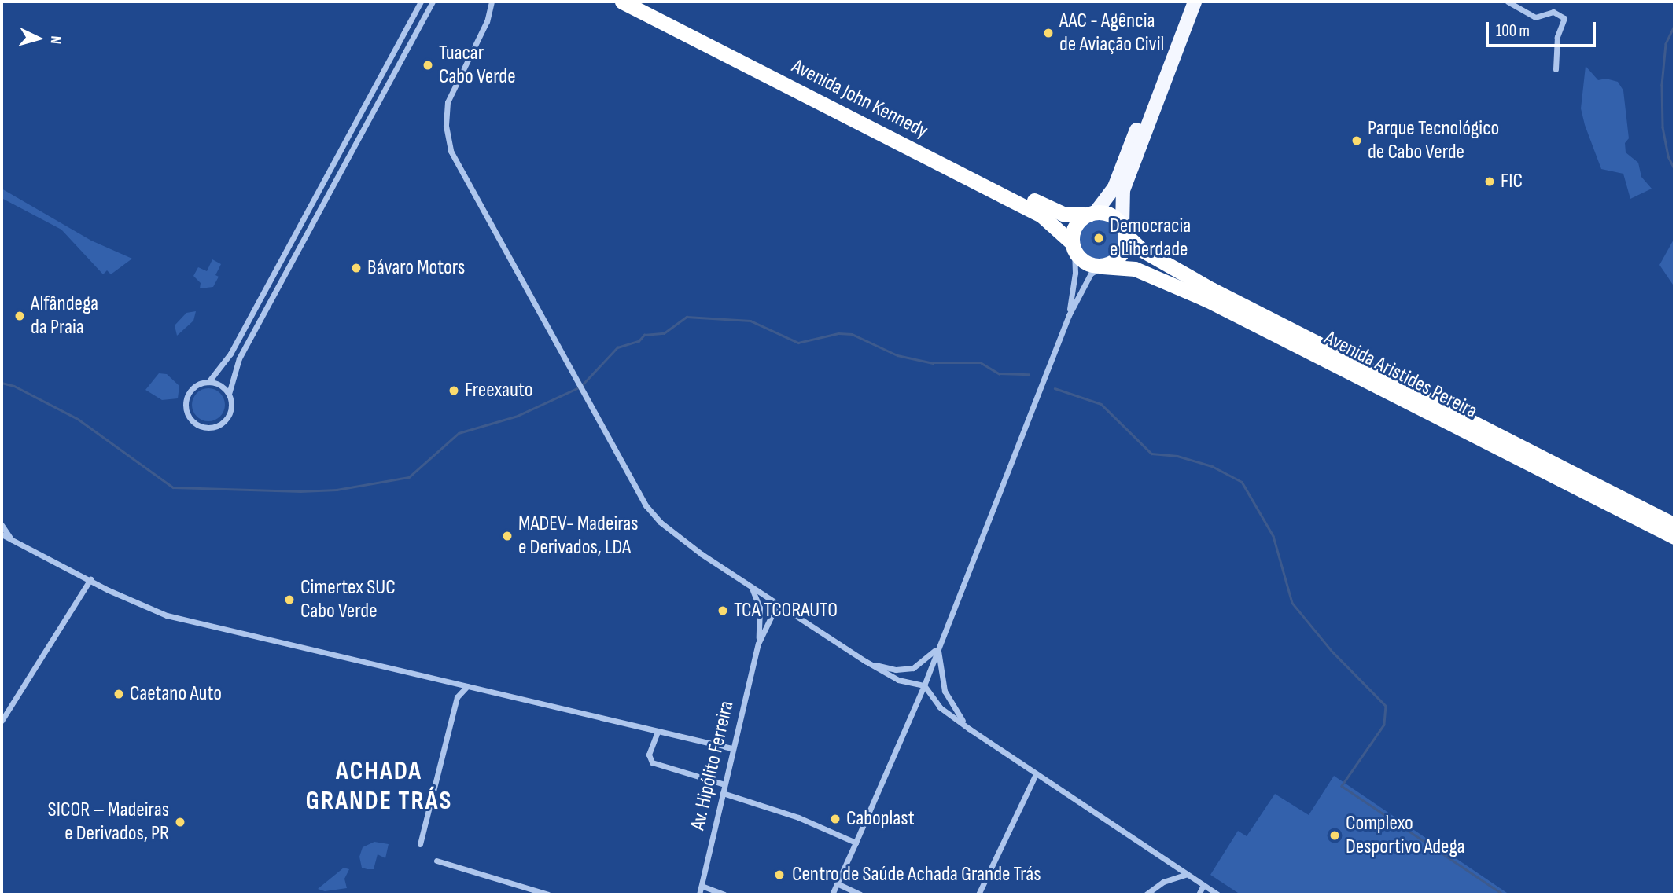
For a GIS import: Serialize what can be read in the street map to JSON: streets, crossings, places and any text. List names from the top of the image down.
{
  "streets": {
    "highway": ["Avenida John Kennedy", "Avenida Aristides Pereira"],
    "street": ["Av. Hipólito Ferreira"]
  },
  "crossings": [
    ["Avenida John Kennedy", "Avenida Aristides Pereira"]
  ],
  "districts": ["ACHADA GRANDE TRÁS"],
  "places": [
    "AAC - Agência de Aviação Civil",
    "Tuacar Cabo Verde",
    "Parque Tecnológico de Cabo Verde",
    "FIC",
    "Democracia e Liberdade",
    "Bávaro Motors",
    "Alfândega da Praia",
    "Freexauto",
    "MADEV- Madeiras e Derivados, LDA",
    "Cimertex SUC Cabo Verde",
    "TCA TCORAUTO",
    "Caetano Auto",
    "Caboplast",
    "SICOR – Madeiras e Derivados, PR",
    "Complexo Desportivo Adega",
    "Centro de Saúde Achada Grande Trás"
  ],
  "scale_bar": "100 m",
  "north": "right"
}
